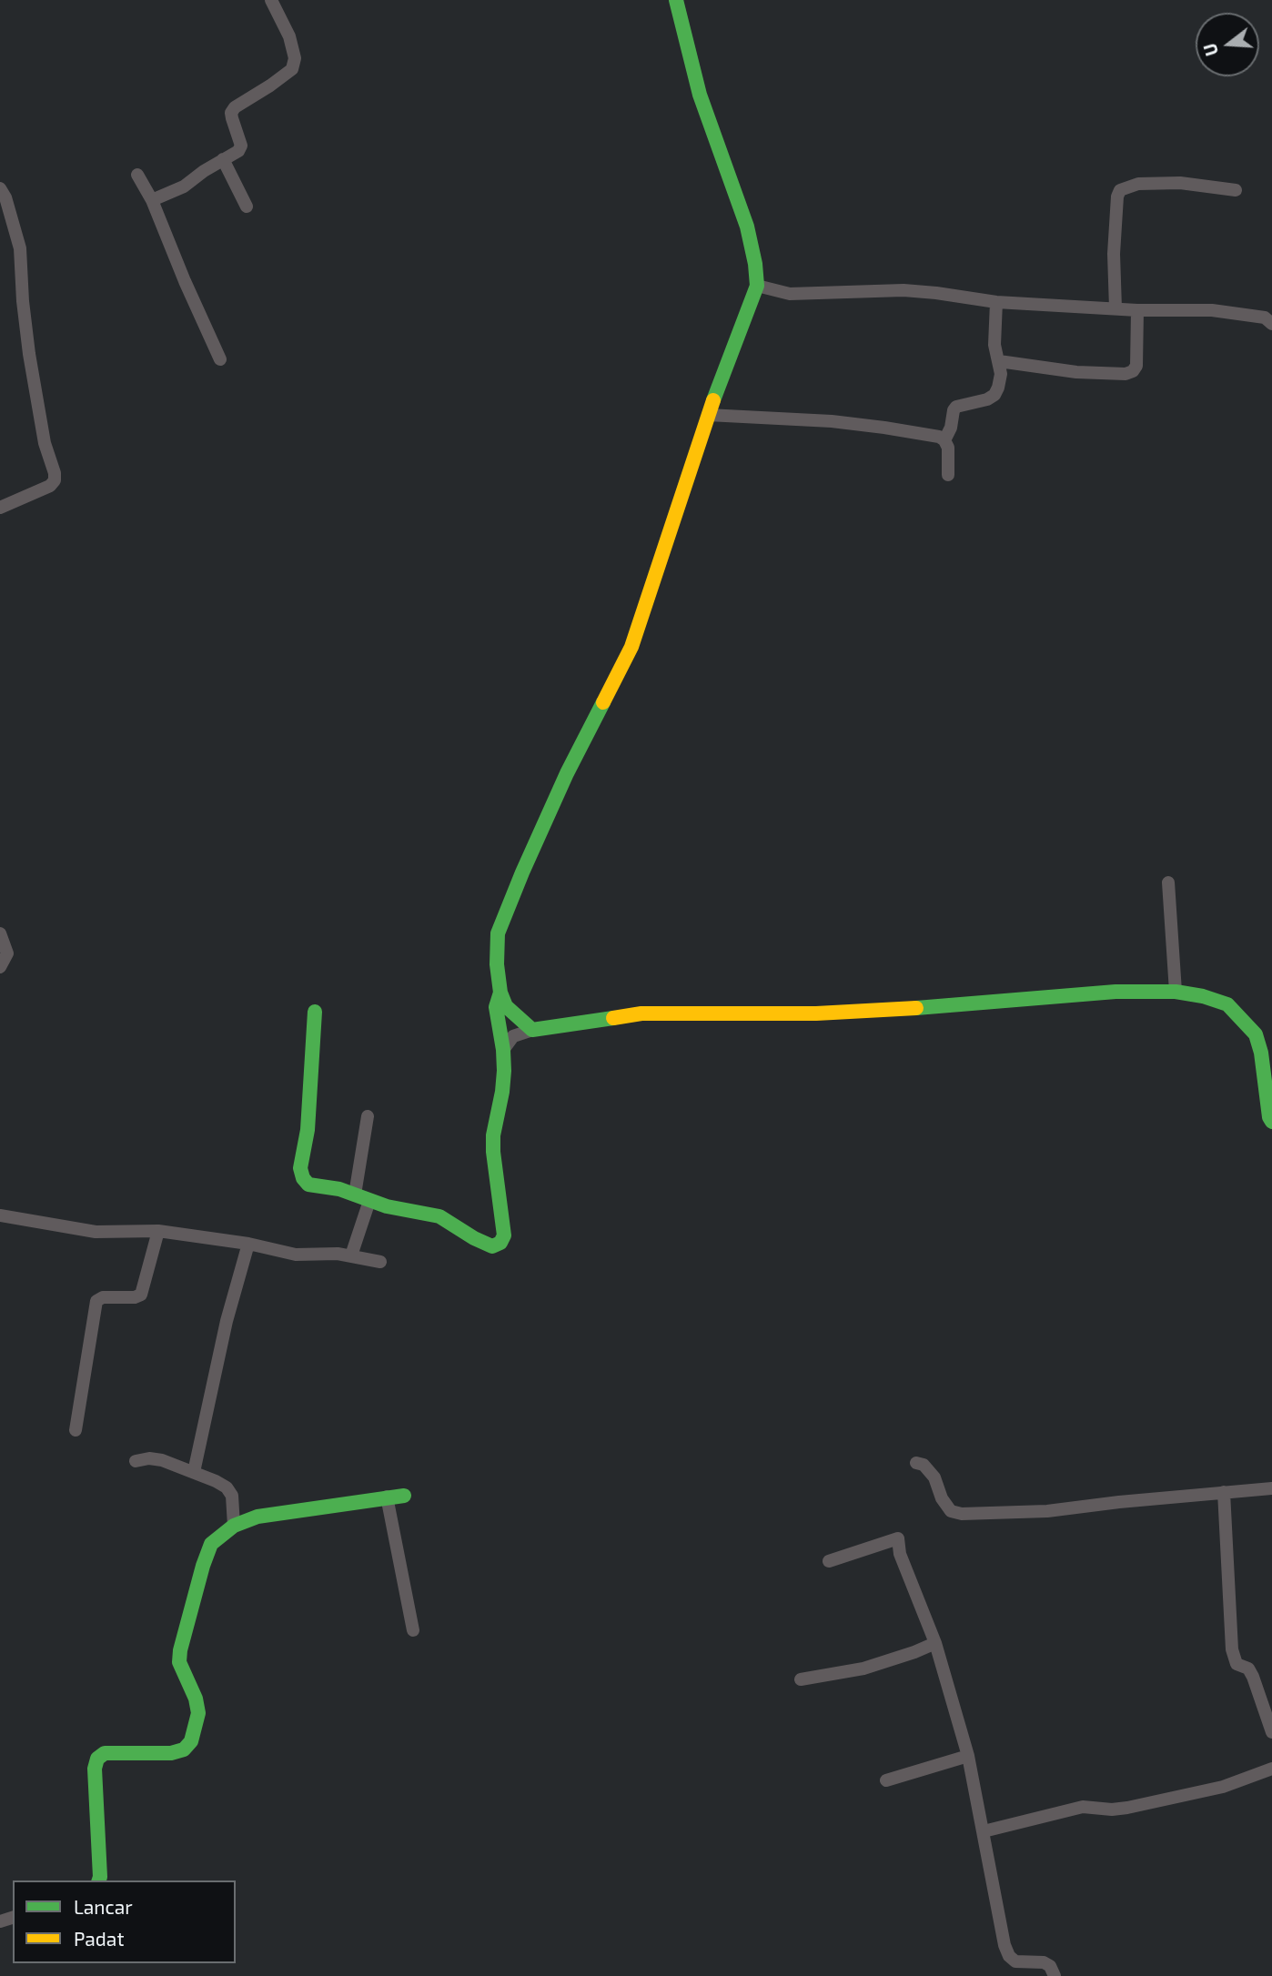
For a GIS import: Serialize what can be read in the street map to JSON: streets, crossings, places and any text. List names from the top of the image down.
{
  "legend": ["Lancar", "Padat"],
  "north": "left"
}
